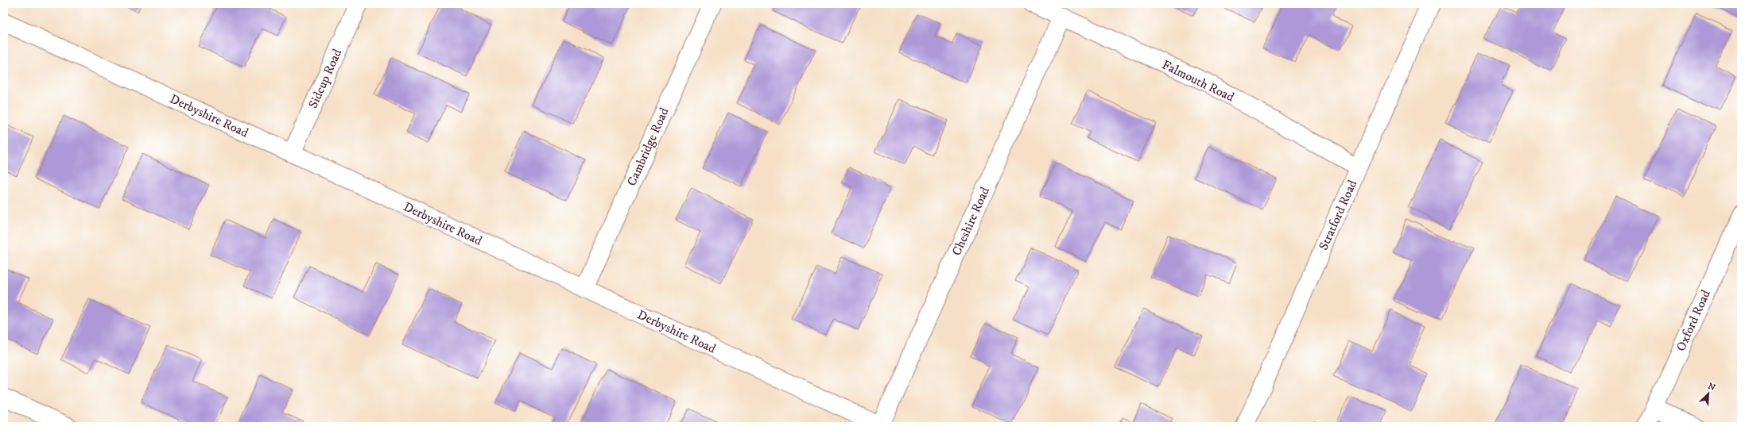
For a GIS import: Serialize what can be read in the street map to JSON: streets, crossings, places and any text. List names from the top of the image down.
{
  "streets": {
    "street": [
      "Sidcup Road",
      "Falmouth Road",
      "Derbyshire Road",
      "Cambridge Road",
      "Stratford Road",
      "Cheshire Road",
      "Oxford Road"
    ]
  },
  "crossings": [
    ["Sidcup Road", "Derbyshire Road"],
    ["Falmouth Road", "Stratford Road"],
    ["Falmouth Road", "Cheshire Road"],
    ["Derbyshire Road", "Cambridge Road"],
    ["Derbyshire Road", "Cheshire Road"]
  ],
  "north": "top right"
}
